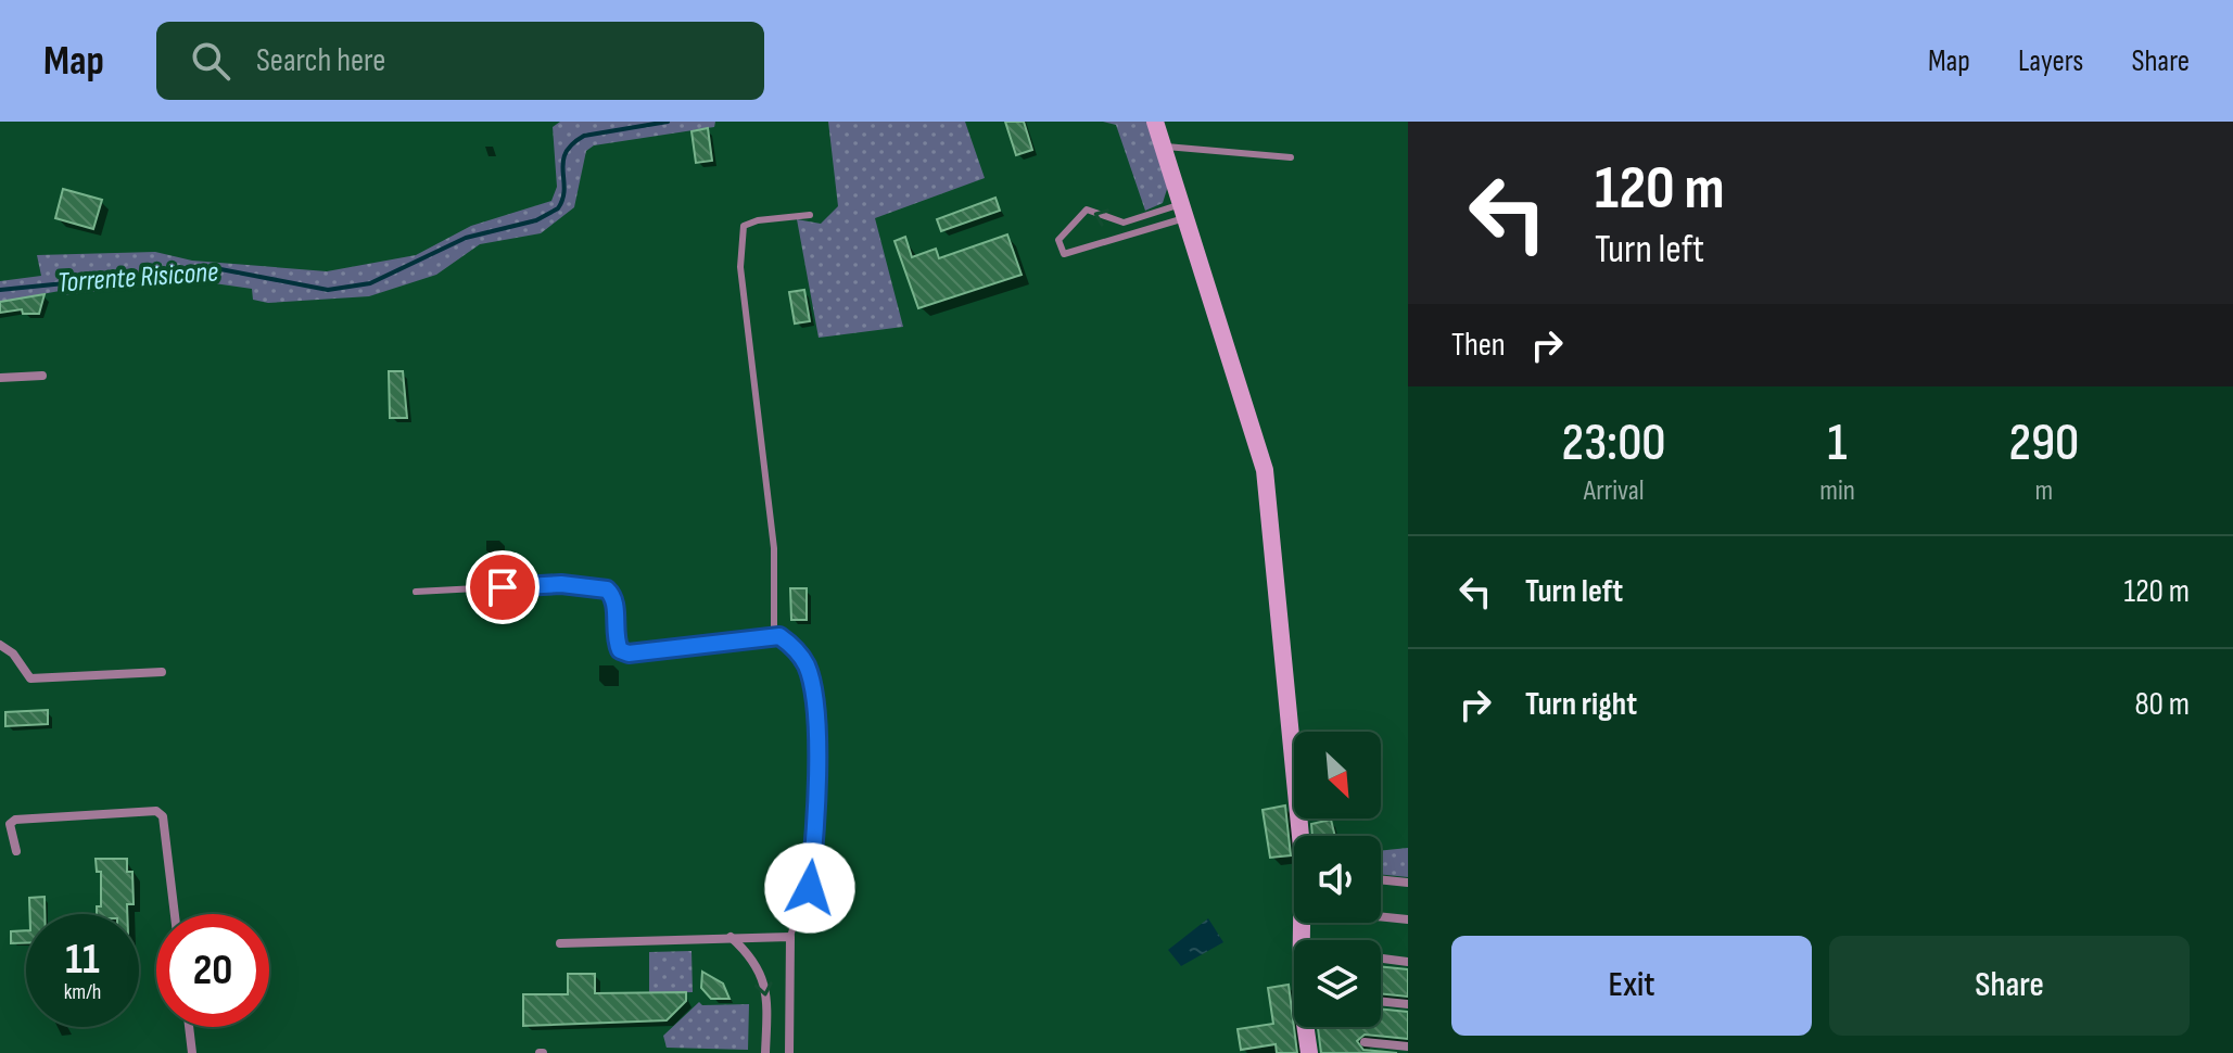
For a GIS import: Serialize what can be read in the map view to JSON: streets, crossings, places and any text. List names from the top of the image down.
{
  "water": ["Torrente Risicone"],
  "north": "bottom right",
  "page": {
    "header": "Map",
    "search": "Search here",
    "nav": ["Map", "Layers", "Share"],
    "turn": ["120 m", "Turn left"],
    "then": "Then",
    "eta": [
      "23:00",
      "Arrival",
      "1",
      "min",
      "290",
      "m"
    ],
    "list": [
      {
        "name": "Turn left",
        "value": "120 m"
      },
      {
        "name": "Turn right",
        "value": "80 m"
      }
    ],
    "speed": "11 km/h",
    "limit": "20",
    "buttons": ["Exit", "Share"]
  }
}
